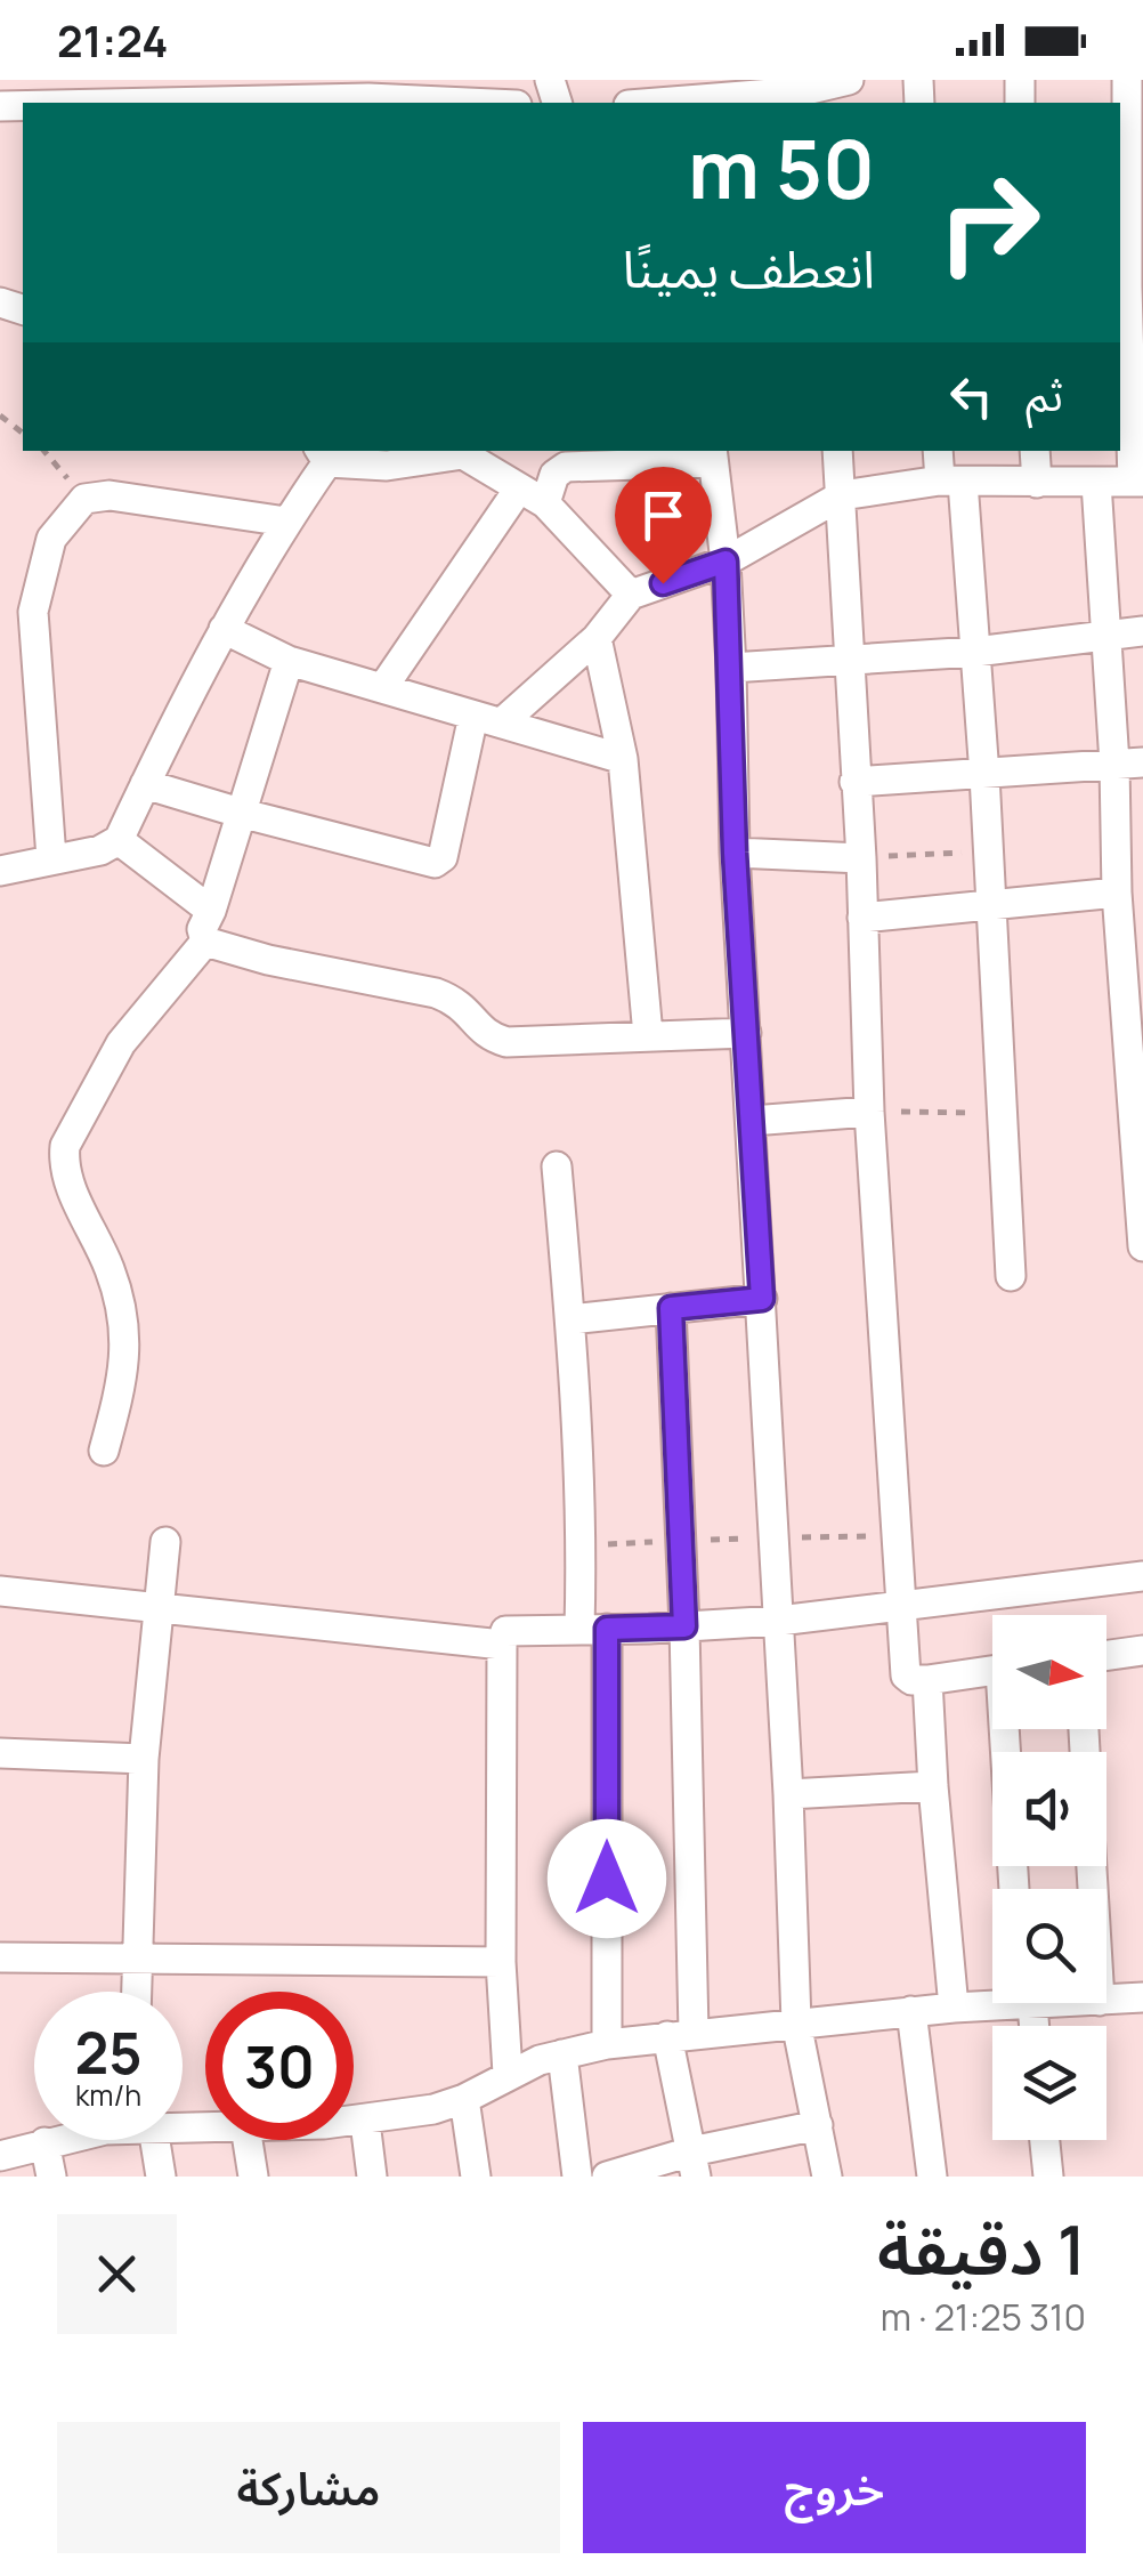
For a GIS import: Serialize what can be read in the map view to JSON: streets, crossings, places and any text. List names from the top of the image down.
{
  "north": "right",
  "page": {
    "status": "21:24",
    "turn": ["50 m", "انعطف يمينًا"],
    "then": "ثم",
    "speed": "25 km/h",
    "limit": "30",
    "heading": ["1 دقيقة", "310 m · 21:25"],
    "buttons": ["خروج", "مشاركة"]
  }
}
